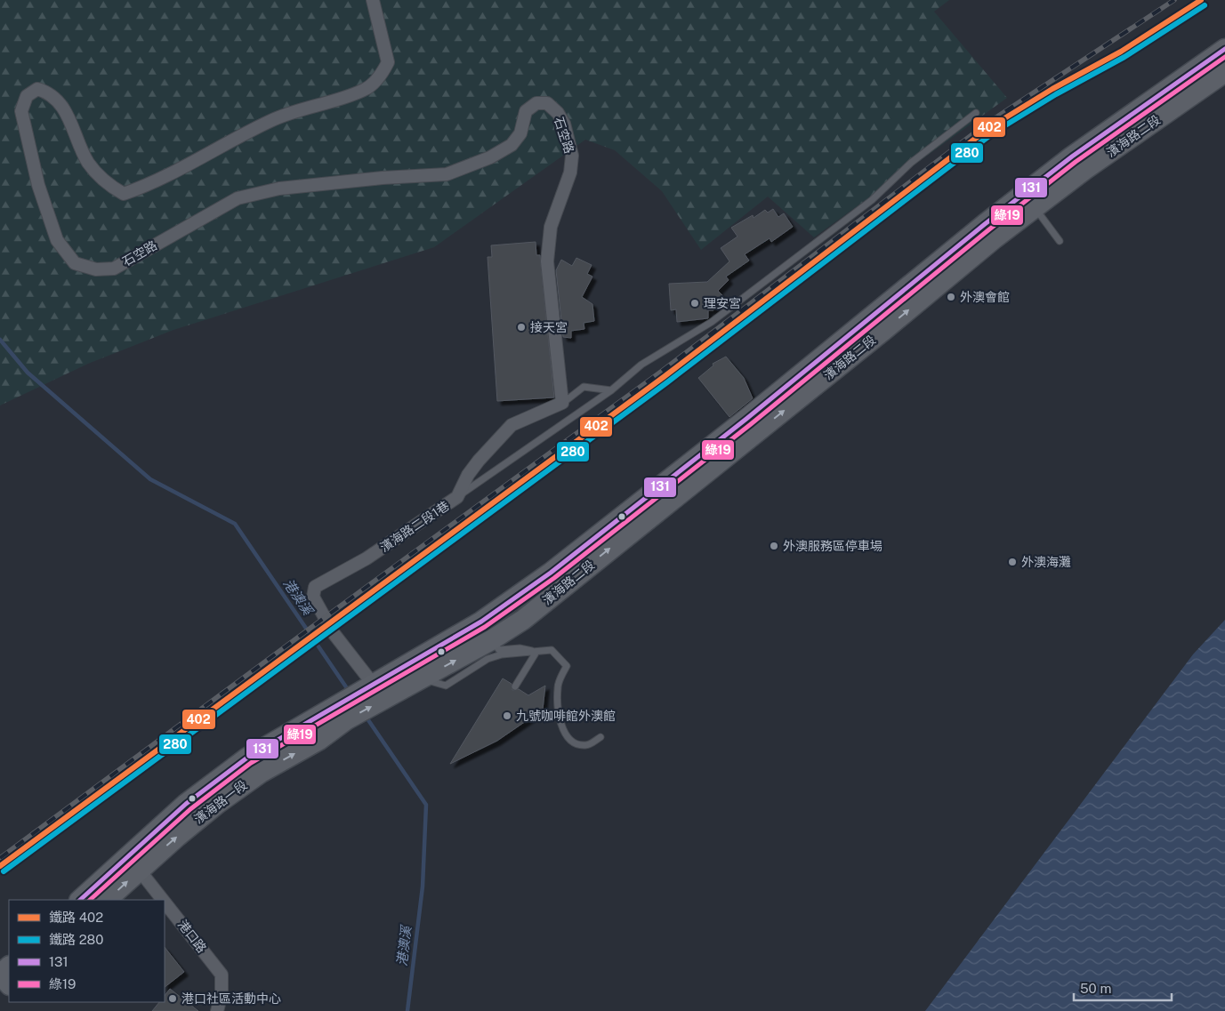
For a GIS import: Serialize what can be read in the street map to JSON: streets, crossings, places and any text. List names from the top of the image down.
{
  "streets": {
    "main road": ["濱海路二段", "濱海路一段"],
    "street": ["石空路", "濱海路二段1巷", "港口路"]
  },
  "crossings": [
    ["石空路", "濱海路二段1巷"],
    ["濱海路二段", "濱海路二段1巷"],
    ["濱海路二段", "濱海路一段"],
    ["濱海路二段1巷", "濱海路一段"],
    ["濱海路一段", "港口路"]
  ],
  "water": ["港澳溪"],
  "places": [
    "外澳會館",
    "理安宮",
    "接天宮",
    "外澳服務區停車場",
    "外澳海灘",
    "九號咖啡館外澳館",
    "港口社區活動中心"
  ],
  "lines": [
    "rail line 402",
    "rail line 280",
    "transit line 131",
    "transit line 綠19"
  ],
  "legend": [
    "鐵路 402",
    "鐵路 280",
    "131",
    "綠19"
  ],
  "scale_bar": "50 m"
}
